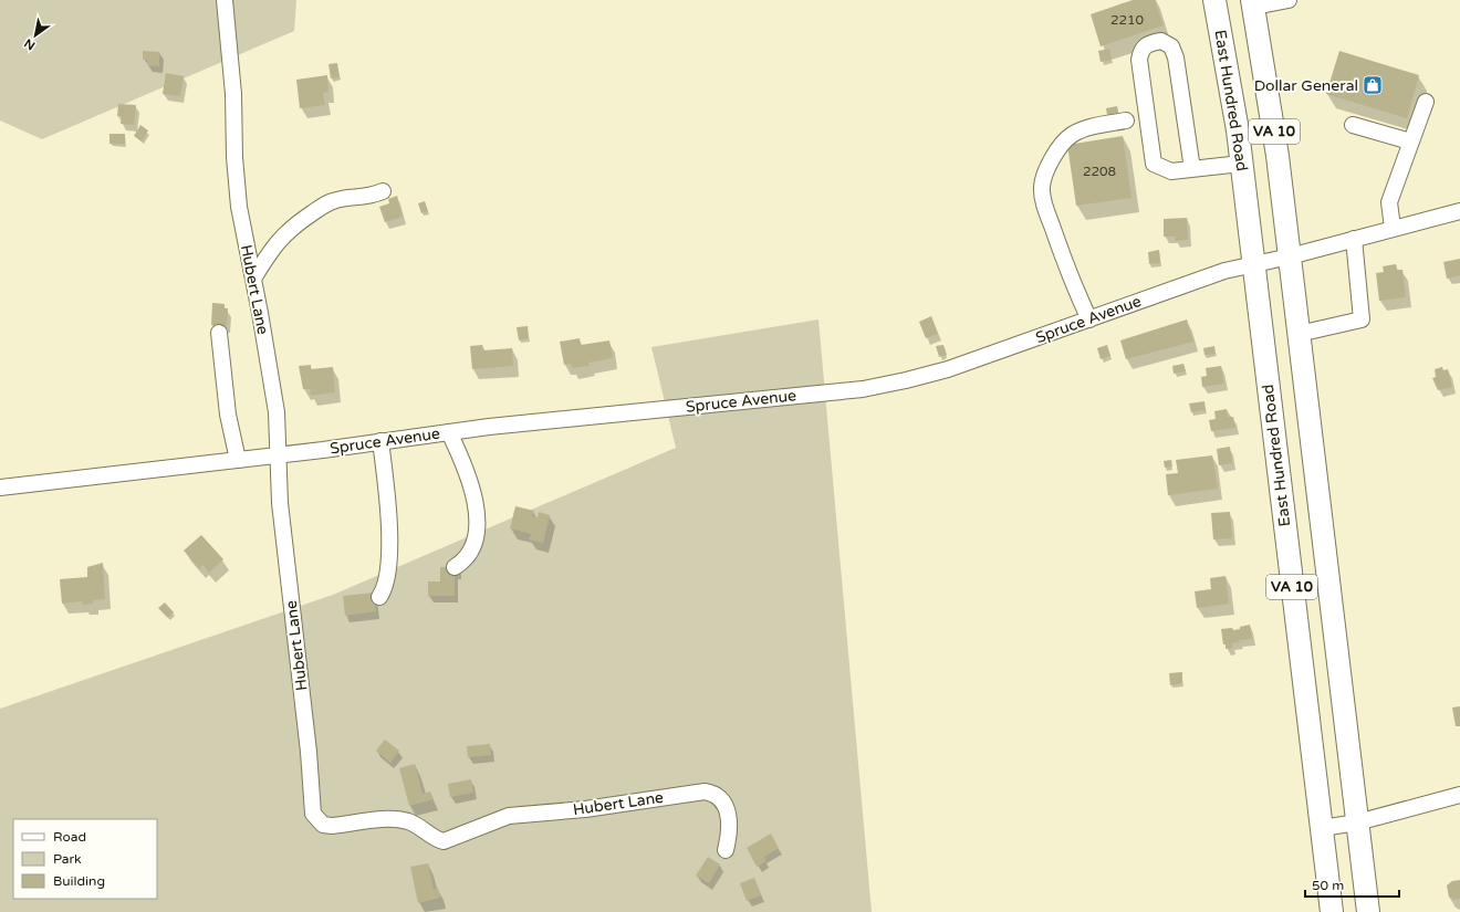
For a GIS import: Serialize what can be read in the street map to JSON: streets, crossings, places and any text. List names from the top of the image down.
{
  "streets": {
    "highway": ["East Hundred Road", "VA 10"],
    "street": ["Hubert Lane", "Spruce Avenue"]
  },
  "crossings": [
    ["East Hundred Road", "Spruce Avenue"],
    ["VA 10", "Spruce Avenue"],
    ["Hubert Lane", "Spruce Avenue"]
  ],
  "places": {
    "shop": ["Dollar General"]
  },
  "house_numbers": ["2210", "2208"],
  "legend": ["Road", "Park", "Building"],
  "scale_bar": "50 m",
  "north": "bottom left"
}
